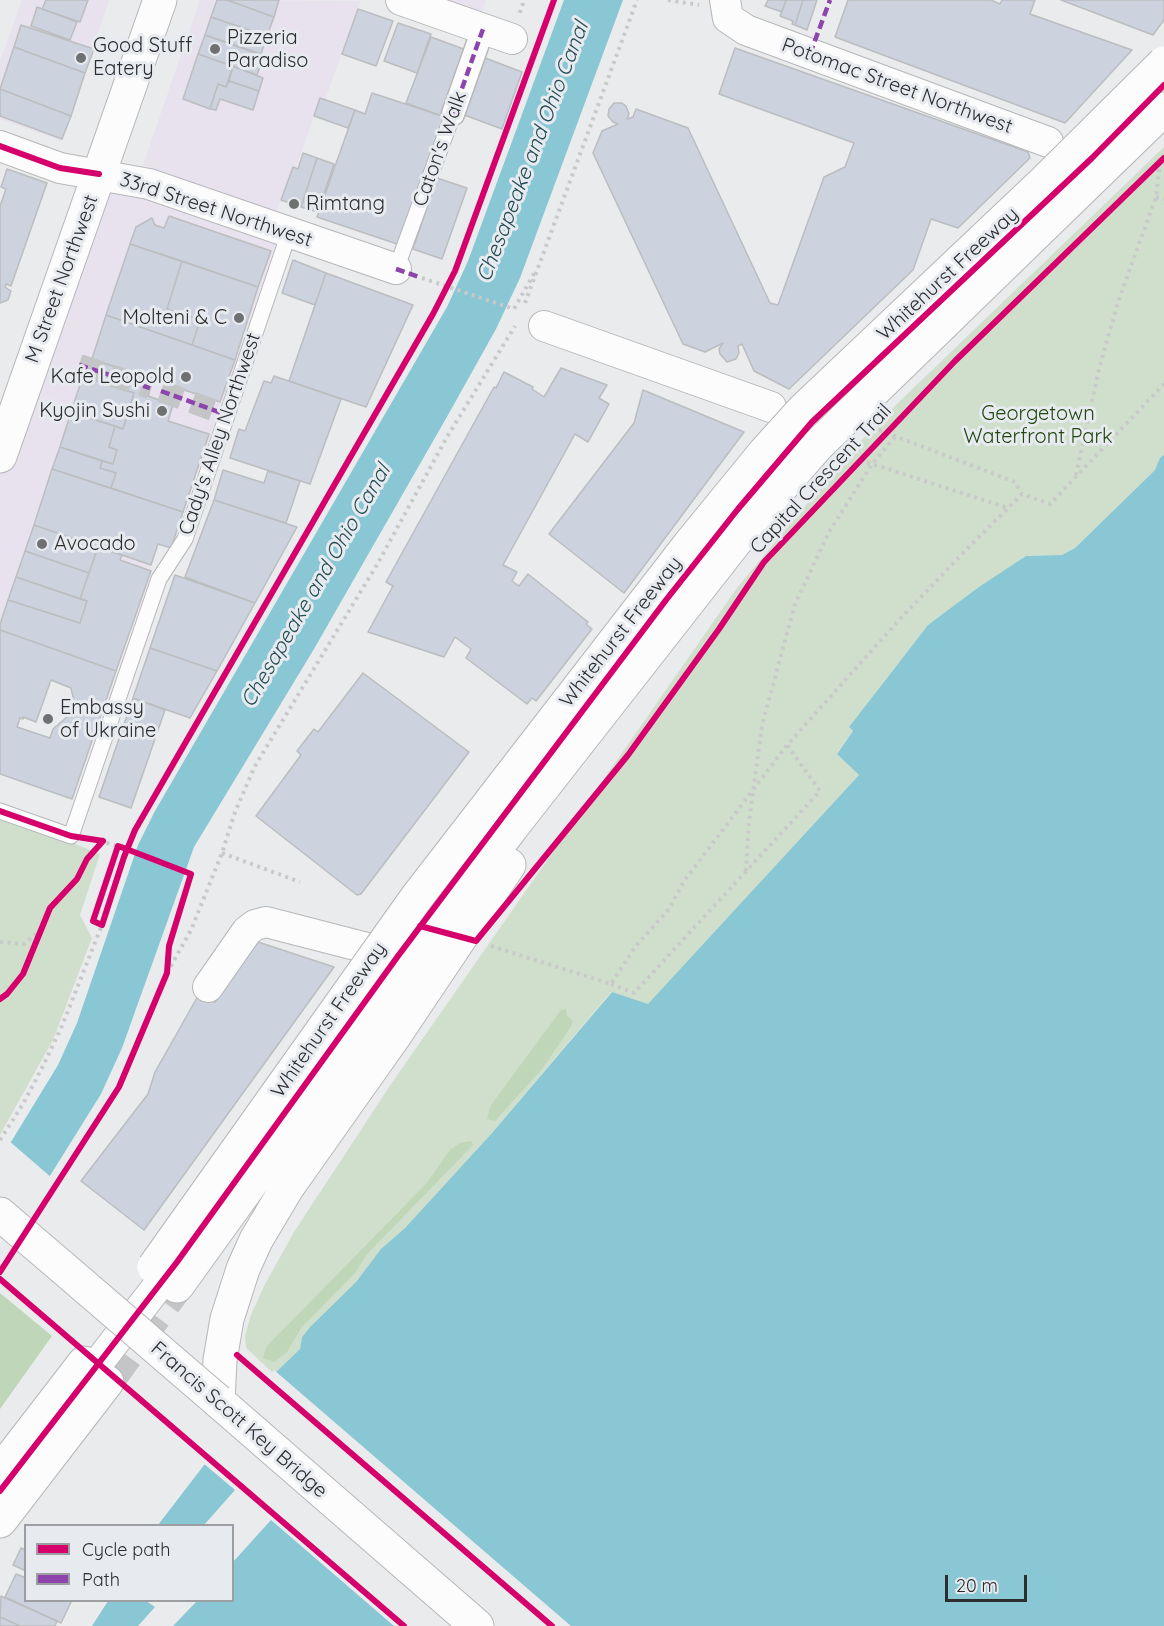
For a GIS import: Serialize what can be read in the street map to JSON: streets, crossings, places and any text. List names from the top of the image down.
{
  "streets": {
    "main road": ["Whitehurst Freeway", "M Street Northwest", "Francis Scott Key Bridge"],
    "street": ["Potomac Street Northwest", "Caton's Walk", "33rd Street Northwest"],
    "lane": ["Cady's Alley Northwest"],
    "cycle path": ["Capital Crescent Trail"]
  },
  "crossings": [
    ["Caton's Walk", "33rd Street Northwest"],
    ["33rd Street Northwest", "M Street Northwest"],
    ["33rd Street Northwest", "Cady's Alley Northwest"]
  ],
  "water": ["Chesapeake and Ohio Canal"],
  "parks": ["Georgetown Waterfront Park"],
  "places": [
    "Pizzeria Paradiso",
    "Good Stuff Eatery",
    "Rimtang",
    "Molteni & C",
    "Kafe Leopold",
    "Kyojin Sushi",
    "Avocado",
    "Embassy of Ukraine"
  ],
  "legend": ["Cycle path", "Path"],
  "scale_bar": "20 m"
}
